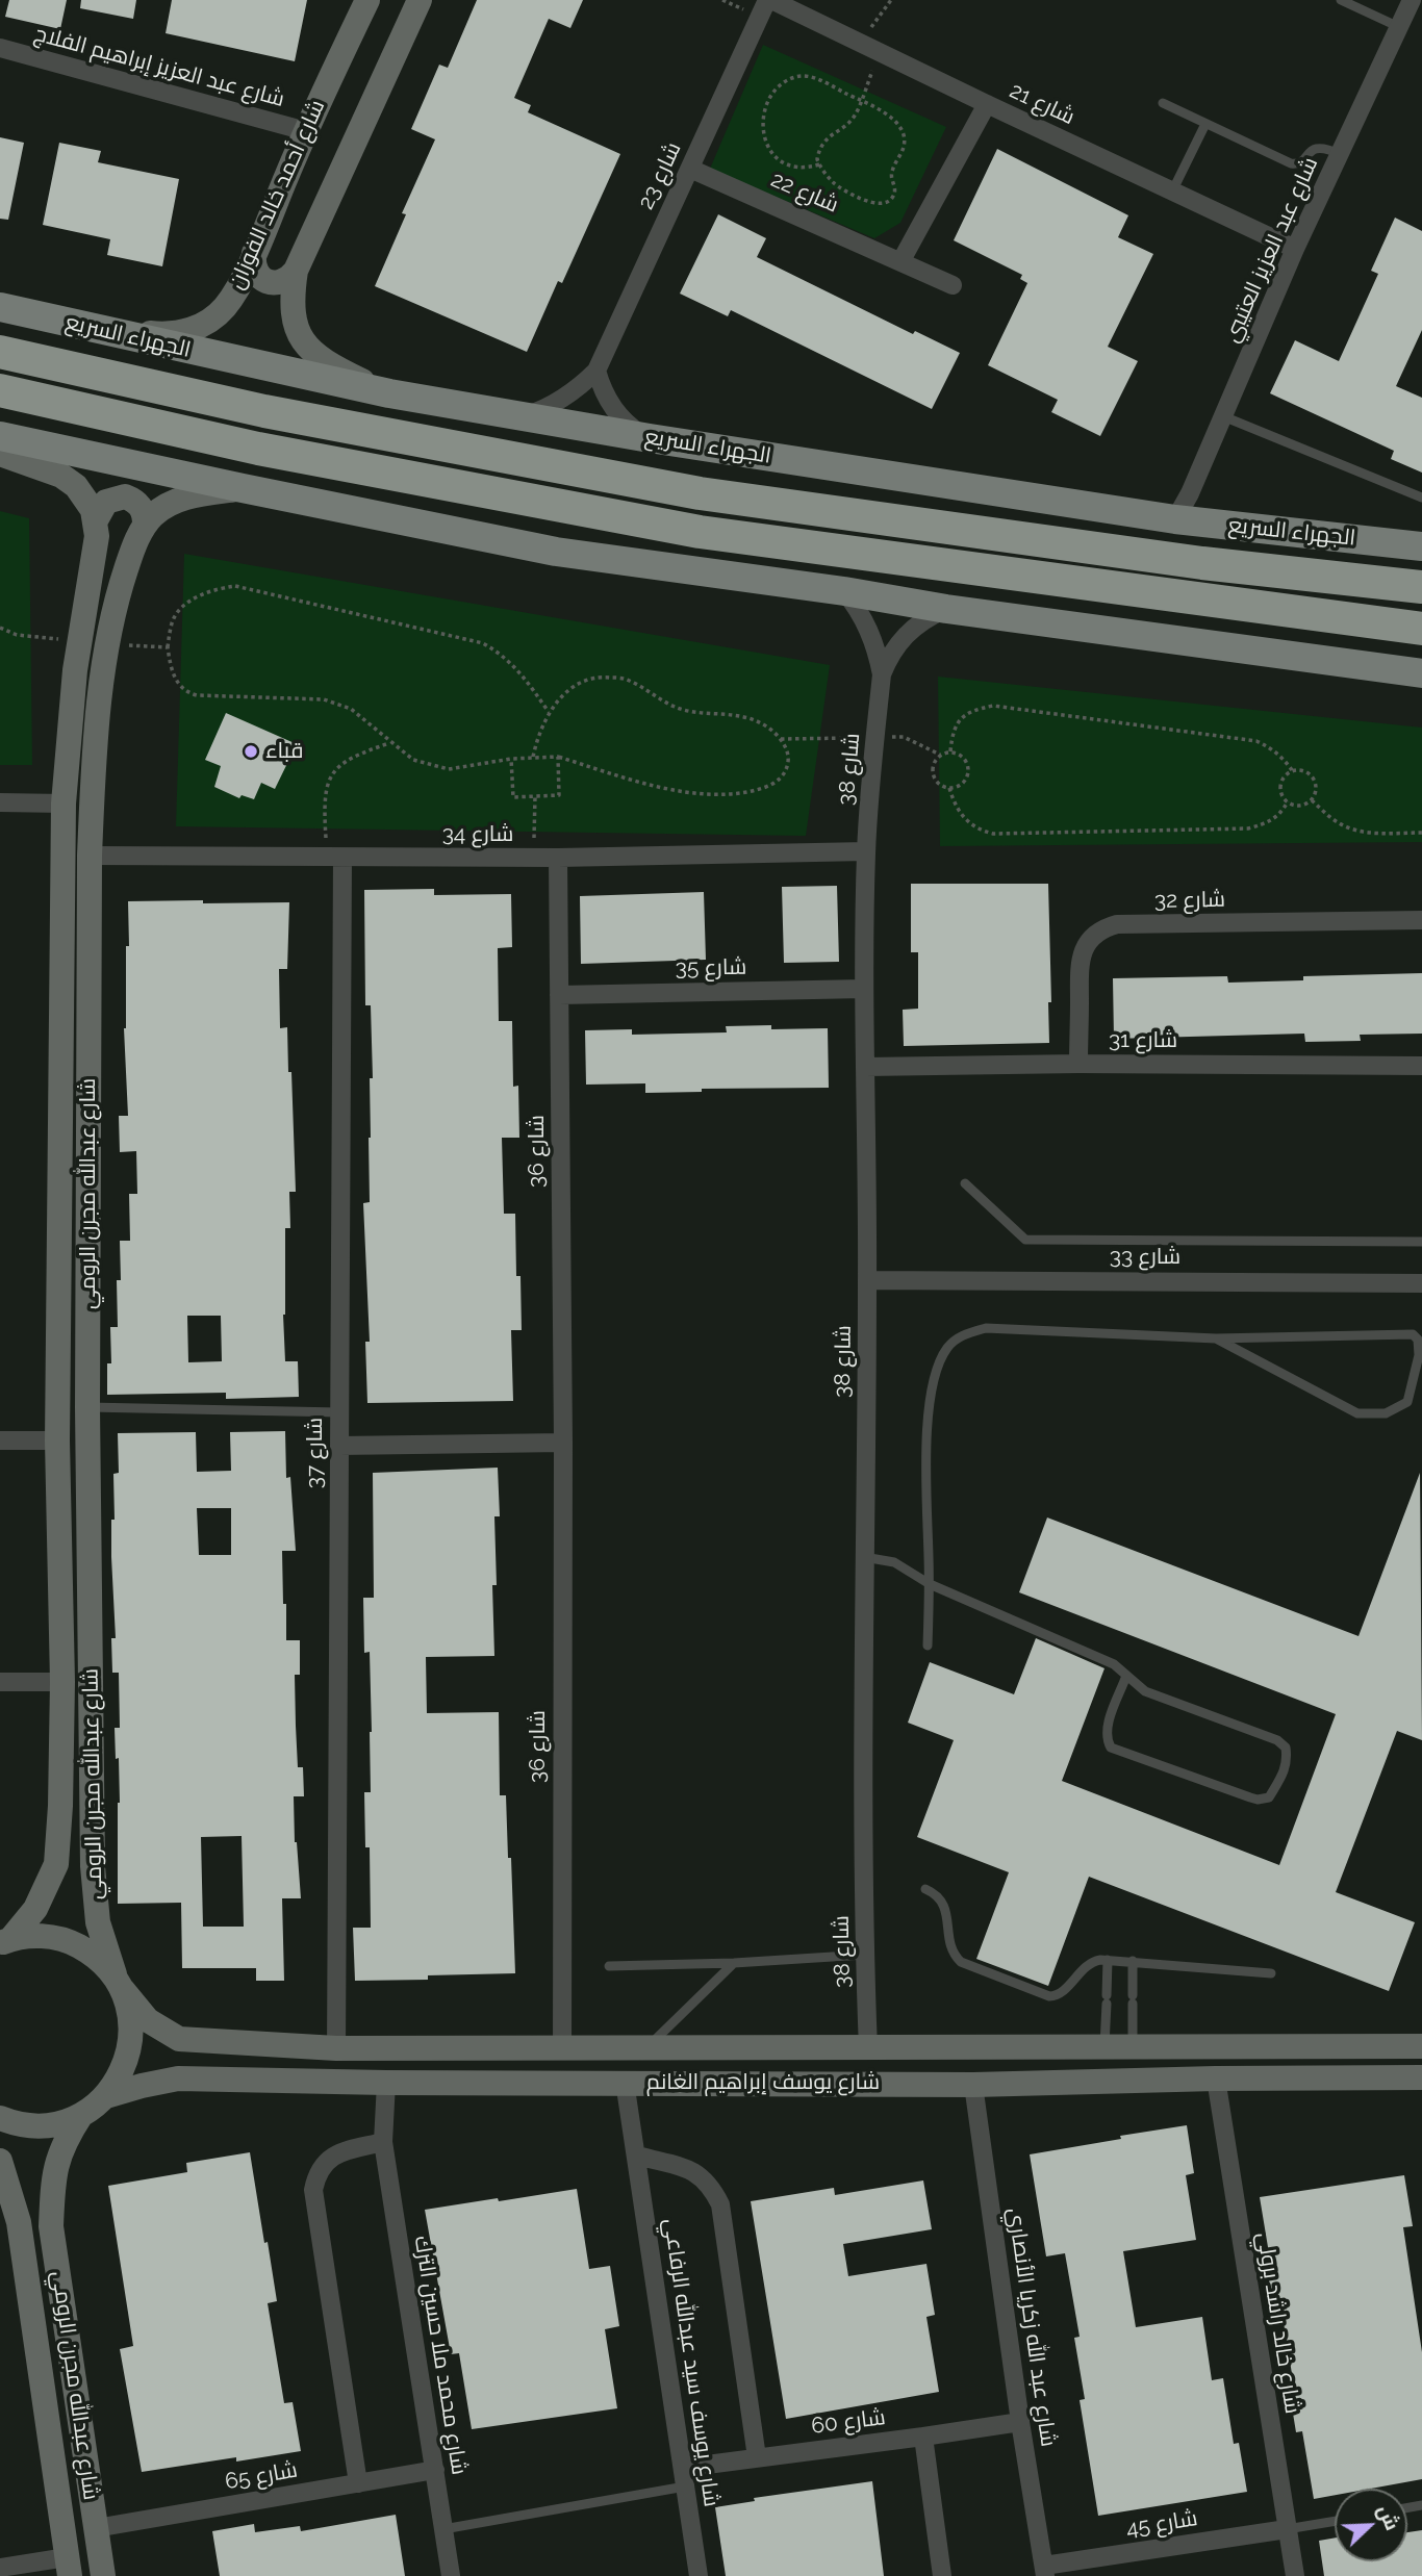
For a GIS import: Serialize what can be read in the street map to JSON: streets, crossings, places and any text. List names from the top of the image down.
{
  "streets": {
    "highway": ["الجهراء السريع"],
    "main road": ["شارع أحمد خالد الفوزان", "شارع عبدالله مجرن الرومي", "شارع يوسف إبراهيم الغانم"],
    "street": [
      "شارع عبد العزيز إبراهيم الفلاج",
      "شارع 21",
      "شارع 23",
      "شارع 22",
      "شارع عبد العزيز العتيبي",
      "شارع 38",
      "شارع 34",
      "شارع 32",
      "شارع 35",
      "شارع 31",
      "شارع 36",
      "شارع 33",
      "شارع 37",
      "شارع خالد راشد برولي",
      "شارع عبد الله زكريا الأنصاري",
      "شارع محمد ملا حسين الترك",
      "شارع يوسف سيد عبدالله الرفاعي",
      "شارع 60",
      "شارع 65",
      "شارع 45"
    ]
  },
  "crossings": [
    ["شارع عبد العزيز إبراهيم الفلاج", "شارع أحمد خالد الفوزان"],
    ["شارع 21", "شارع 23"],
    ["شارع 21", "شارع عبد العزيز العتيبي"],
    ["شارع 23", "شارع 22"],
    ["شارع 23", "الجهراء السريع"],
    ["شارع أحمد خالد الفوزان", "الجهراء السريع"],
    ["شارع عبد العزيز العتيبي", "الجهراء السريع"],
    ["شارع 38", "شارع 34"],
    ["شارع 38", "شارع 35"],
    ["شارع 38", "شارع 31"],
    ["شارع 38", "شارع 33"],
    ["شارع 38", "شارع يوسف إبراهيم الغانم"],
    ["شارع 34", "شارع 36"],
    ["شارع 34", "شارع عبدالله مجرن الرومي"],
    ["شارع 34", "شارع 37"],
    ["شارع 32", "شارع 31"],
    ["شارع 35", "شارع 36"],
    ["شارع 36", "شارع يوسف إبراهيم الغانم"],
    ["شارع عبدالله مجرن الرومي", "شارع يوسف إبراهيم الغانم"],
    ["شارع عبدالله مجرن الرومي", "شارع 65"],
    ["شارع 37", "شارع يوسف إبراهيم الغانم"],
    ["شارع يوسف إبراهيم الغانم", "شارع خالد راشد برولي"],
    ["شارع يوسف إبراهيم الغانم", "شارع عبد الله زكريا الأنصاري"],
    ["شارع يوسف إبراهيم الغانم", "شارع محمد ملا حسين الترك"],
    ["شارع يوسف إبراهيم الغانم", "شارع يوسف سيد عبدالله الرفاعي"],
    ["شارع خالد راشد برولي", "شارع 45"],
    ["شارع عبد الله زكريا الأنصاري", "شارع 60"],
    ["شارع عبد الله زكريا الأنصاري", "شارع 45"],
    ["شارع محمد ملا حسين الترك", "شارع 65"],
    ["شارع يوسف سيد عبدالله الرفاعي", "شارع 60"]
  ],
  "places": ["قباء"],
  "north": "top right"
}
